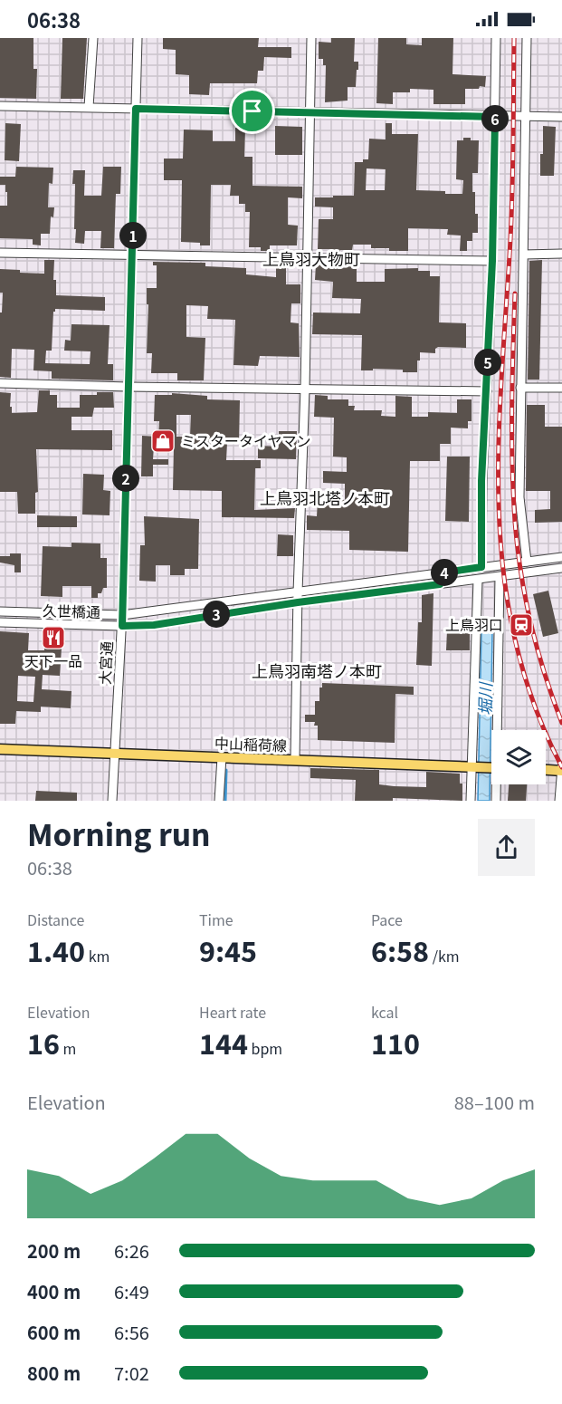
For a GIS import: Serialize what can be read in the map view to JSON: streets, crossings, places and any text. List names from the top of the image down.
{
  "streets": {
    "main road": ["中山稲荷線"],
    "street": ["久世橋通", "大宮通"]
  },
  "crossings": [
    ["久世橋通", "大宮通"],
    ["大宮通", "中山稲荷線"]
  ],
  "districts": ["上鳥羽大物町", "上鳥羽北塔ノ本町", "上鳥羽南塔ノ本町"],
  "water": ["堀川"],
  "places": {
    "shop": ["ミスタータイヤマン"],
    "station": ["上鳥羽口"],
    "restaurant": ["天下一品"]
  },
  "page": {
    "status": "06:38",
    "pins": [
      "6",
      "1",
      "5",
      "2",
      "4",
      "3"
    ],
    "heading": ["Morning run", "06:38"],
    "stats": [
      ["Distance", "1.40 km"],
      ["Time", "9:45"],
      ["Pace", "6:58 /km"],
      ["Elevation", "16 m"],
      ["Heart rate", "144 bpm"],
      ["kcal", "110"]
    ],
    "chart": ["Elevation", "88–100 m"],
    "list": [
      {
        "name": "200 m",
        "note": "6:26"
      },
      {
        "name": "400 m",
        "note": "6:49"
      },
      {
        "name": "600 m",
        "note": "6:56"
      },
      {
        "name": "800 m",
        "note": "7:02"
      }
    ]
  }
}
